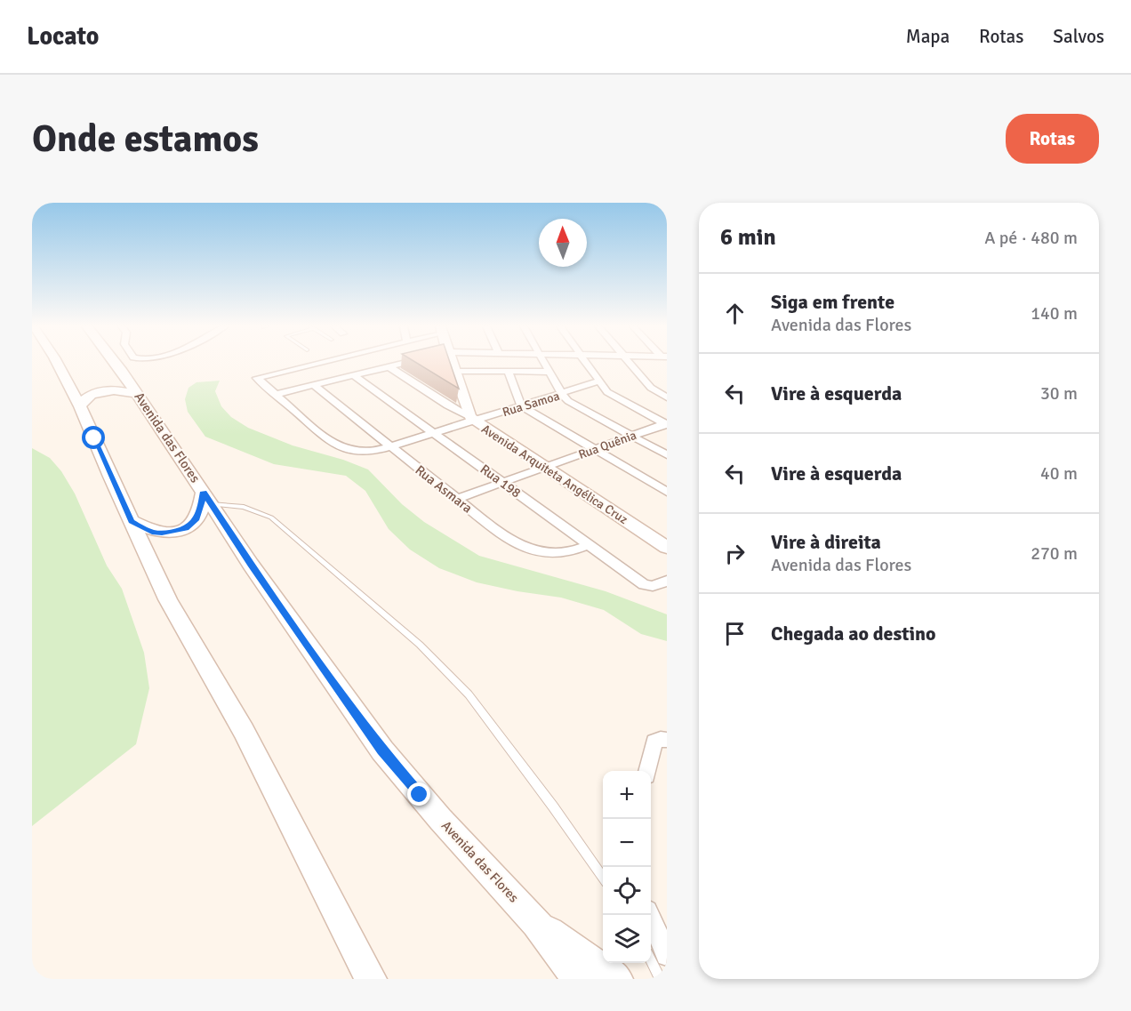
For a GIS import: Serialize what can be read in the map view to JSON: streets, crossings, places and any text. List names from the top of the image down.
{
  "streets": {
    "main road": ["Avenida das Flores", "Avenida Arquiteta Angélica Cruz"],
    "street": [
      "Rua Samoa",
      "Rua Quênia",
      "Rua 198",
      "Rua Asmara"
    ]
  },
  "crossings": [
    ["Rua Samoa", "Avenida Arquiteta Angélica Cruz"],
    ["Rua Samoa", "Rua 198"],
    ["Rua Samoa", "Rua Asmara"],
    ["Rua Quênia", "Avenida Arquiteta Angélica Cruz"],
    ["Rua Quênia", "Rua 198"],
    ["Rua Quênia", "Rua Asmara"],
    ["Rua 198", "Rua Asmara"]
  ],
  "north": "top",
  "page": {
    "header": "Locato",
    "nav": ["Mapa", "Rotas", "Salvos"],
    "buttons": "Rotas",
    "title": "Onde estamos",
    "heading": ["6 min", "A pé · 480 m"],
    "list": [
      ["Siga em frente", "Avenida das Flores", "140 m"],
      ["Vire à esquerda", "30 m"],
      ["Vire à esquerda", "40 m"],
      ["Vire à direita", "Avenida das Flores", "270 m"],
      "Chegada ao destino"
    ],
    "map_buttons": ["+", "−"]
  }
}
